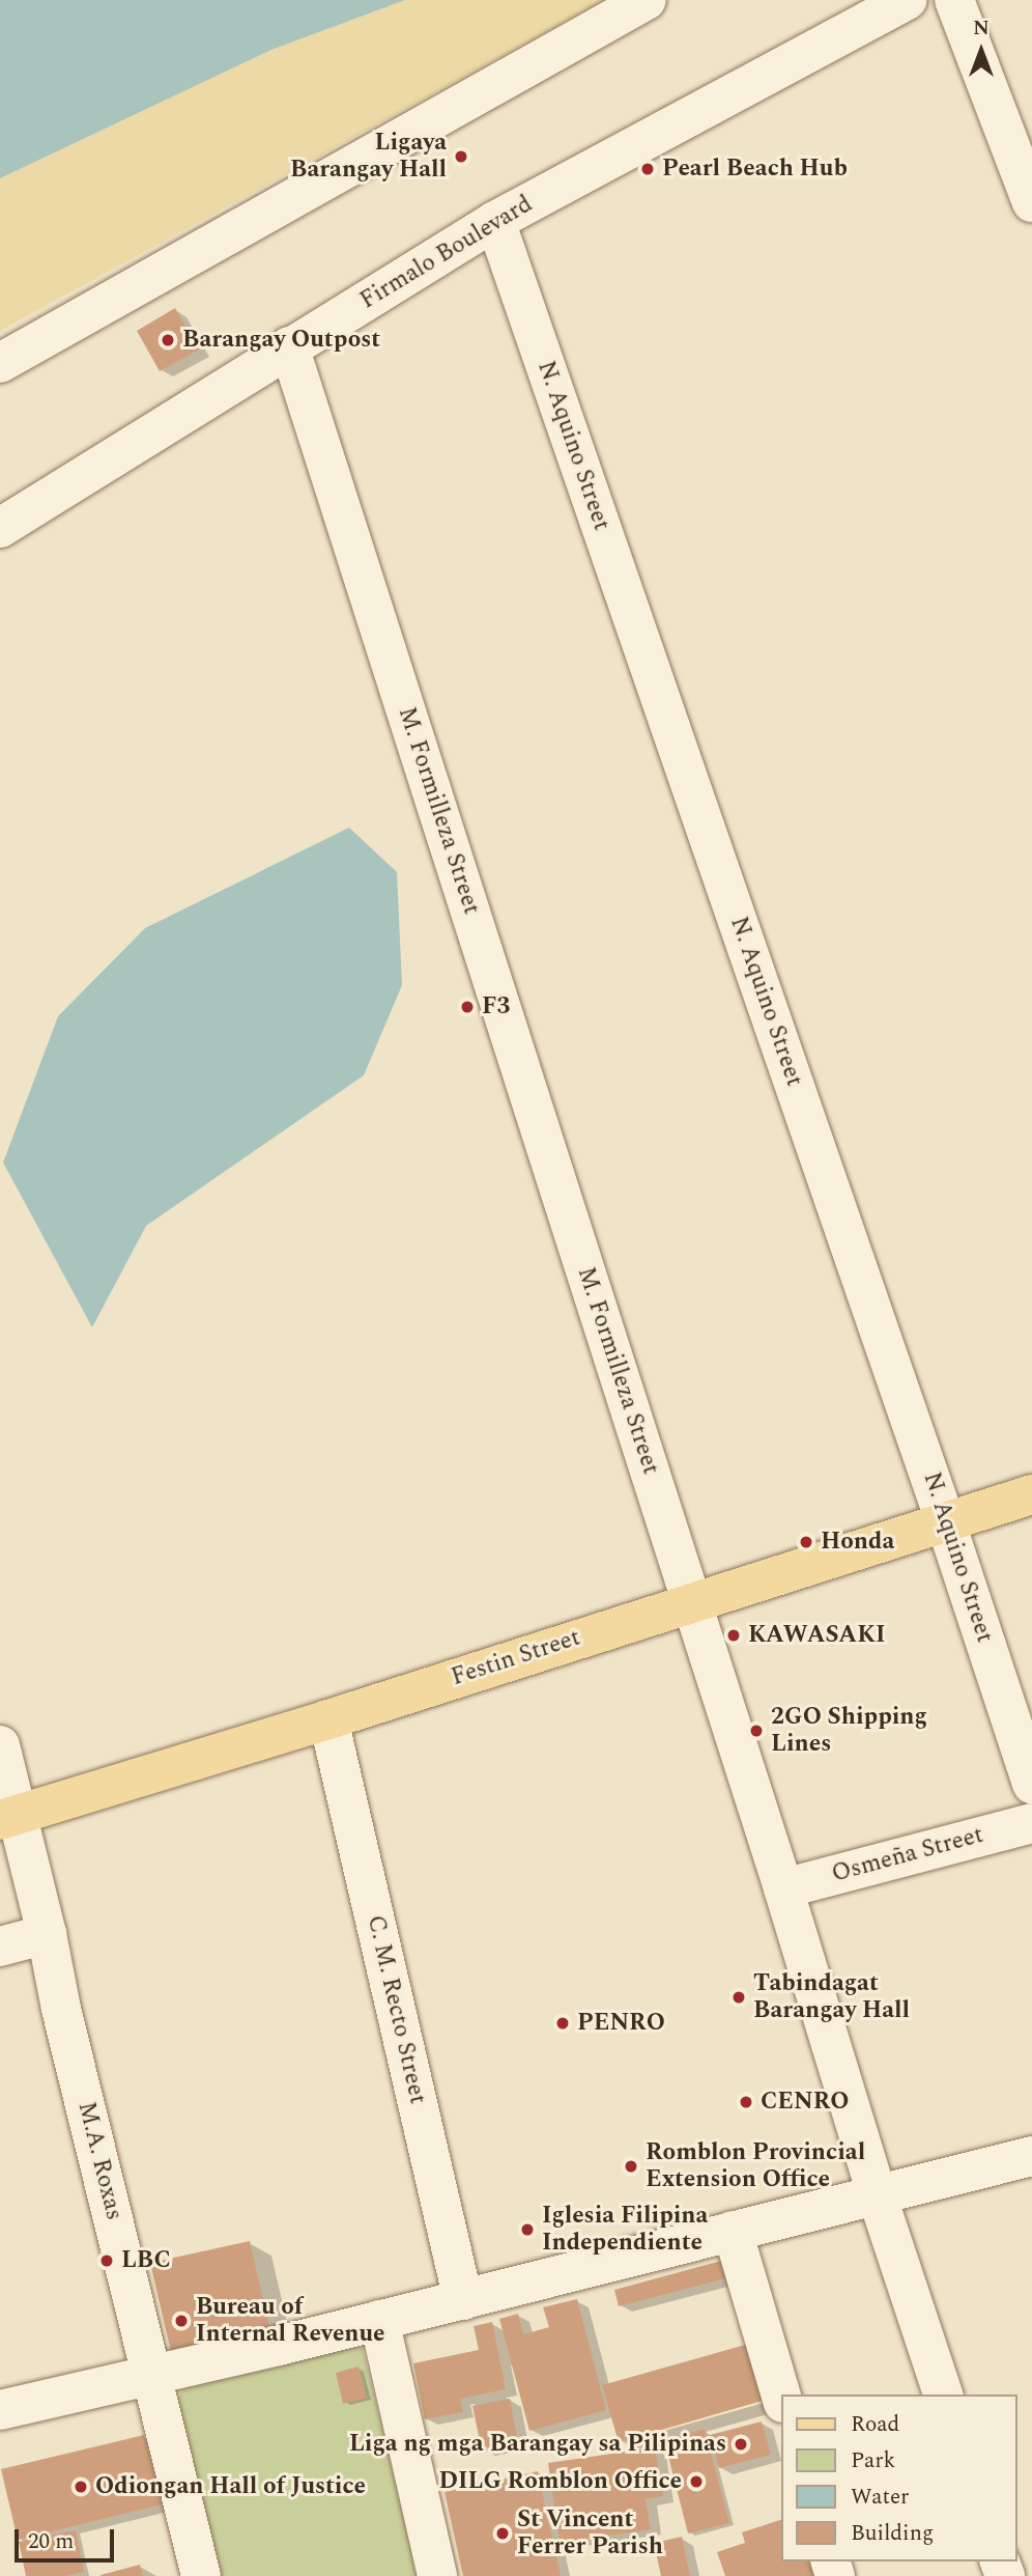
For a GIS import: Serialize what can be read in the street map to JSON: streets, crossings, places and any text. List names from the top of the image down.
{
  "streets": {
    "main road": ["Festin Street"],
    "street": [
      "Firmalo Boulevard",
      "N. Aquino Street",
      "M. Formilleza Street",
      "Osmeña Street",
      "C. M. Recto Street",
      "M.A. Roxas"
    ]
  },
  "crossings": [
    ["Firmalo Boulevard", "N. Aquino Street"],
    ["Firmalo Boulevard", "M. Formilleza Street"],
    ["N. Aquino Street", "Festin Street"],
    ["M. Formilleza Street", "Festin Street"],
    ["M. Formilleza Street", "Osmeña Street"],
    ["Festin Street", "C. M. Recto Street"],
    ["Festin Street", "M.A. Roxas"]
  ],
  "places": [
    "Ligaya Barangay Hall",
    "Pearl Beach Hub",
    "Barangay Outpost",
    "F3",
    "Honda",
    "KAWASAKI",
    "2GO Shipping Lines",
    "Tabindagat Barangay Hall",
    "PENRO",
    "CENRO",
    "Romblon Provincial Extension Office",
    "Iglesia Filipina Independiente",
    "LBC",
    "Bureau of Internal Revenue",
    "Liga ng mga Barangay sa Pilipinas",
    "DILG Romblon Office",
    "Odiongan Hall of Justice",
    "St Vincent Ferrer Parish"
  ],
  "legend": [
    "Road",
    "Park",
    "Water",
    "Building"
  ],
  "scale_bar": "20 m",
  "north": "top"
}
